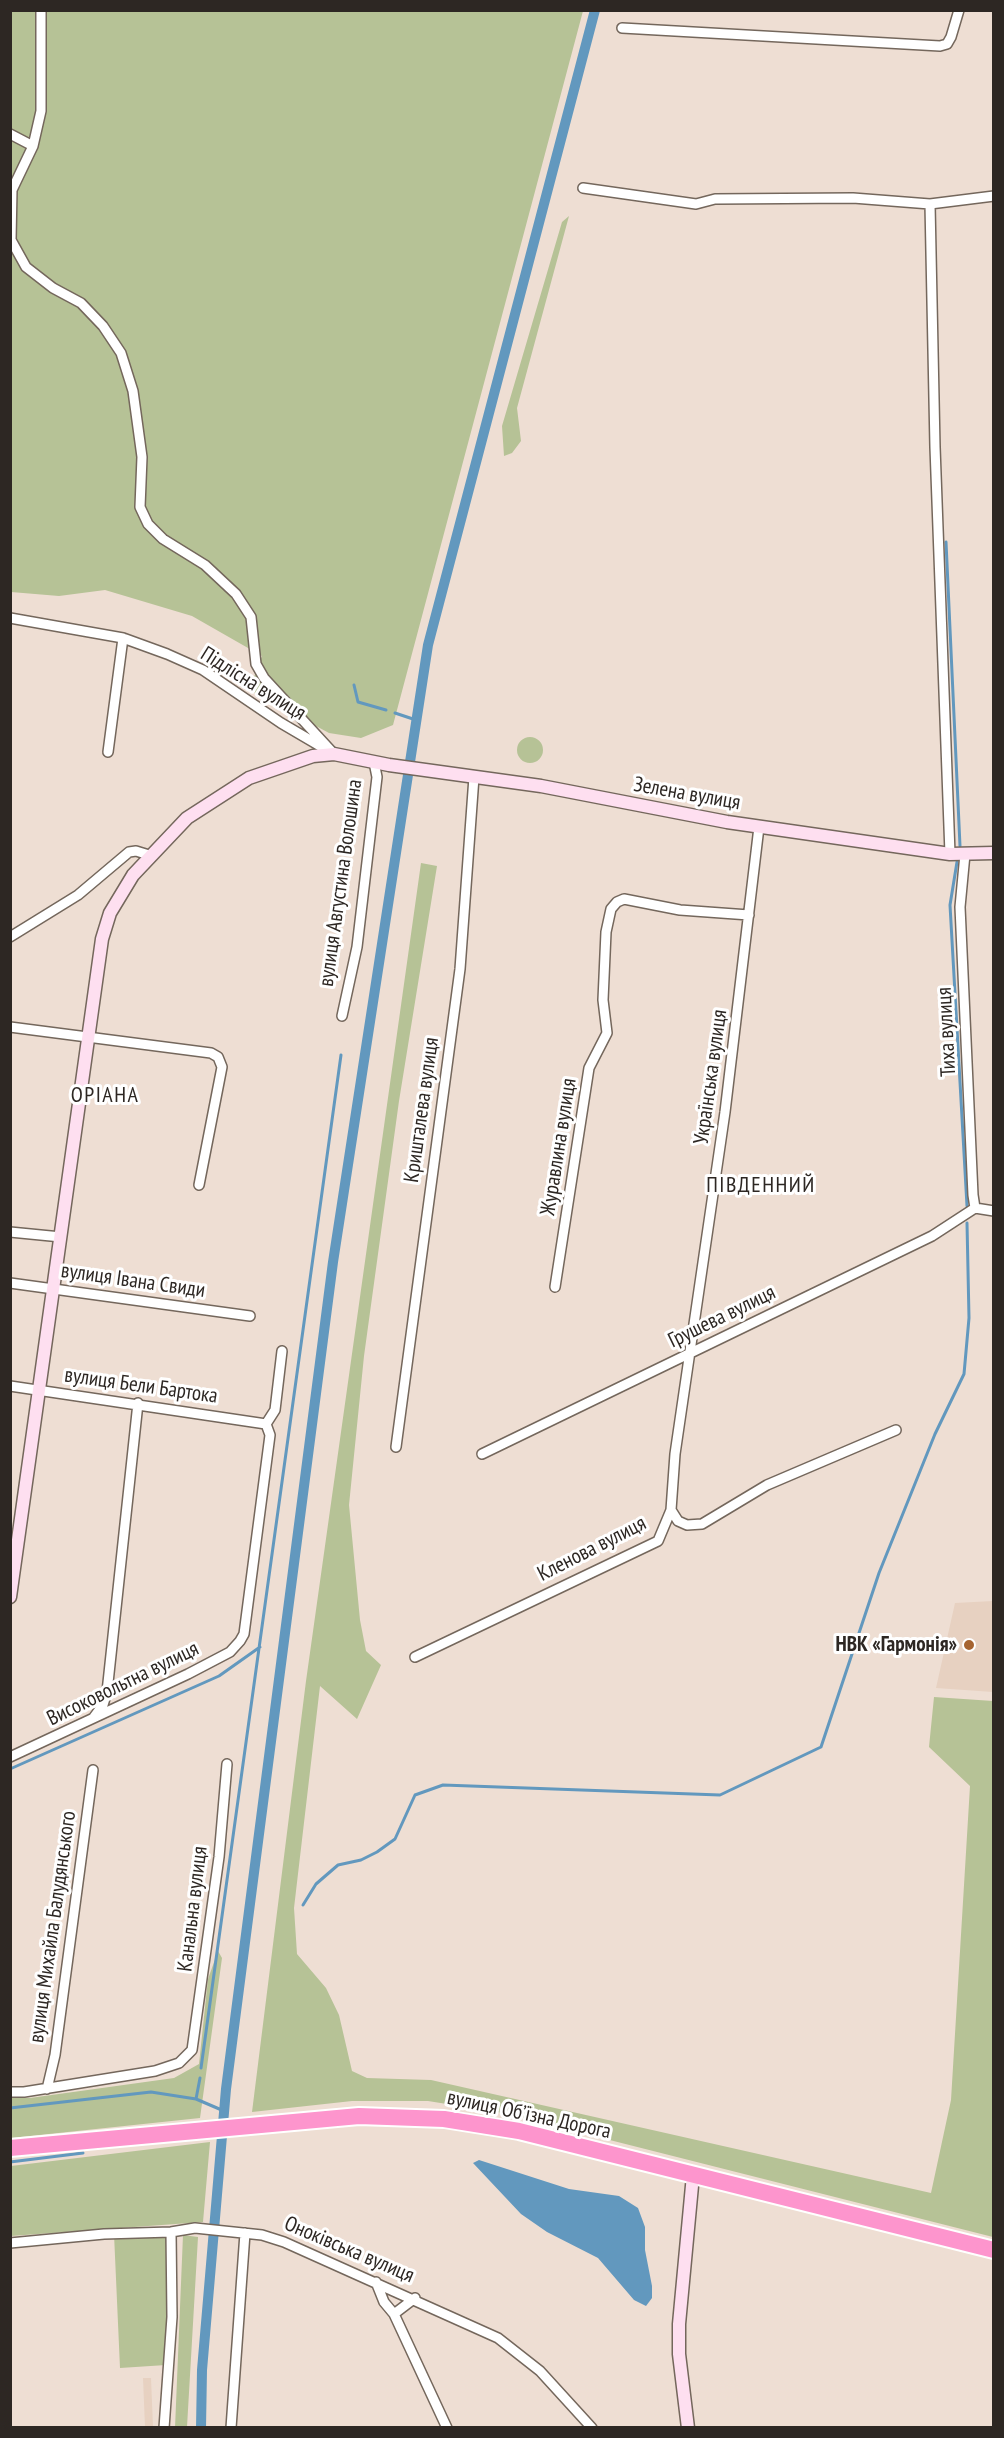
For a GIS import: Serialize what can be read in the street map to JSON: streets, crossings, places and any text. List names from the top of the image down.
{
  "streets": {
    "highway": ["вулиця Обʼїзна Дорога"],
    "street": [
      "Підлісна вулиця",
      "Зелена вулиця",
      "вулиця Августина Волошина",
      "Тиха вулиця",
      "Українська вулиця",
      "Кришталева вулиця",
      "Журавлина вулиця",
      "вулиця Івана Свиди",
      "Грушева вулиця",
      "вулиця Бели Бартока",
      "Кленова вулиця",
      "Високовольтна вулиця",
      "Канальна вулиця",
      "вулиця Михайла Балудянського",
      "Оноківська вулиця"
    ]
  },
  "crossings": [
    ["Підлісна вулиця", "вулиця Августина Волошина"],
    ["Зелена вулиця", "вулиця Августина Волошина"],
    ["Зелена вулиця", "Тиха вулиця"],
    ["Зелена вулиця", "Українська вулиця"],
    ["Зелена вулиця", "Кришталева вулиця"],
    ["вулиця Августина Волошина", "вулиця Івана Свиди"],
    ["вулиця Августина Волошина", "вулиця Бели Бартока"],
    ["Тиха вулиця", "Грушева вулиця"],
    ["Українська вулиця", "Журавлина вулиця"],
    ["Українська вулиця", "Грушева вулиця"],
    ["Українська вулиця", "Кленова вулиця"],
    ["вулиця Бели Бартока", "Високовольтна вулиця"],
    ["Канальна вулиця", "вулиця Михайла Балудянського"]
  ],
  "districts": ["ОРІАНА", "ПІВДЕННИЙ"],
  "places": ["НВК «Гармонія»"]
}
